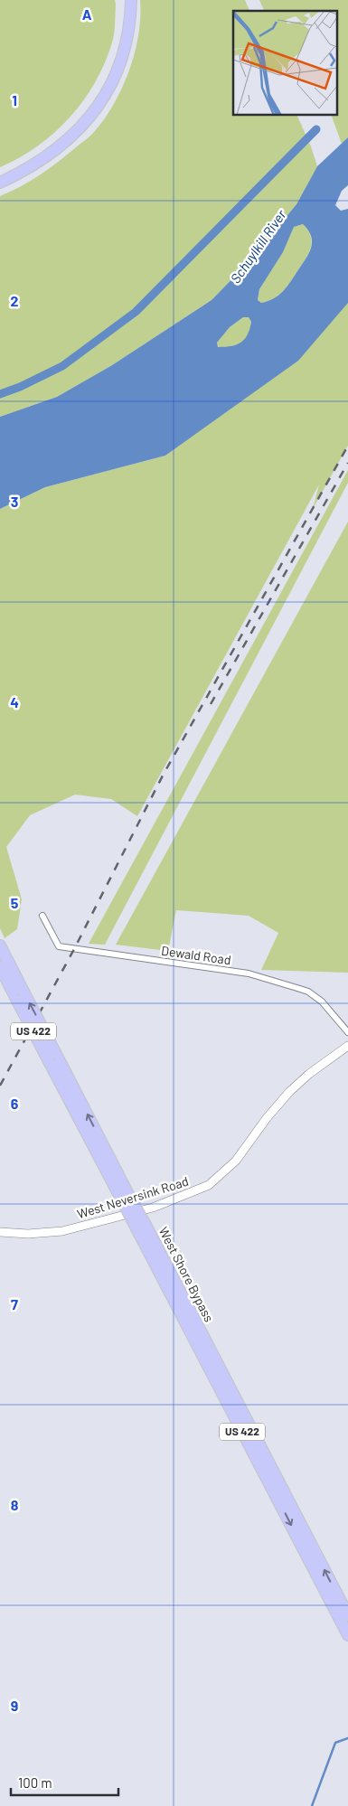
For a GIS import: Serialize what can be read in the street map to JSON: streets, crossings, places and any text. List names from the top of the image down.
{
  "streets": {
    "highway": ["US 422", "West Shore Bypass"],
    "street": ["Dewald Road", "West Neversink Road"]
  },
  "water": ["Schuylkill River"],
  "scale_bar": "100 m",
  "grid": {
    "columns": ["A"],
    "rows": [
      "1",
      "2",
      "3",
      "4",
      "5",
      "6",
      "7",
      "8",
      "9"
    ]
  }
}
